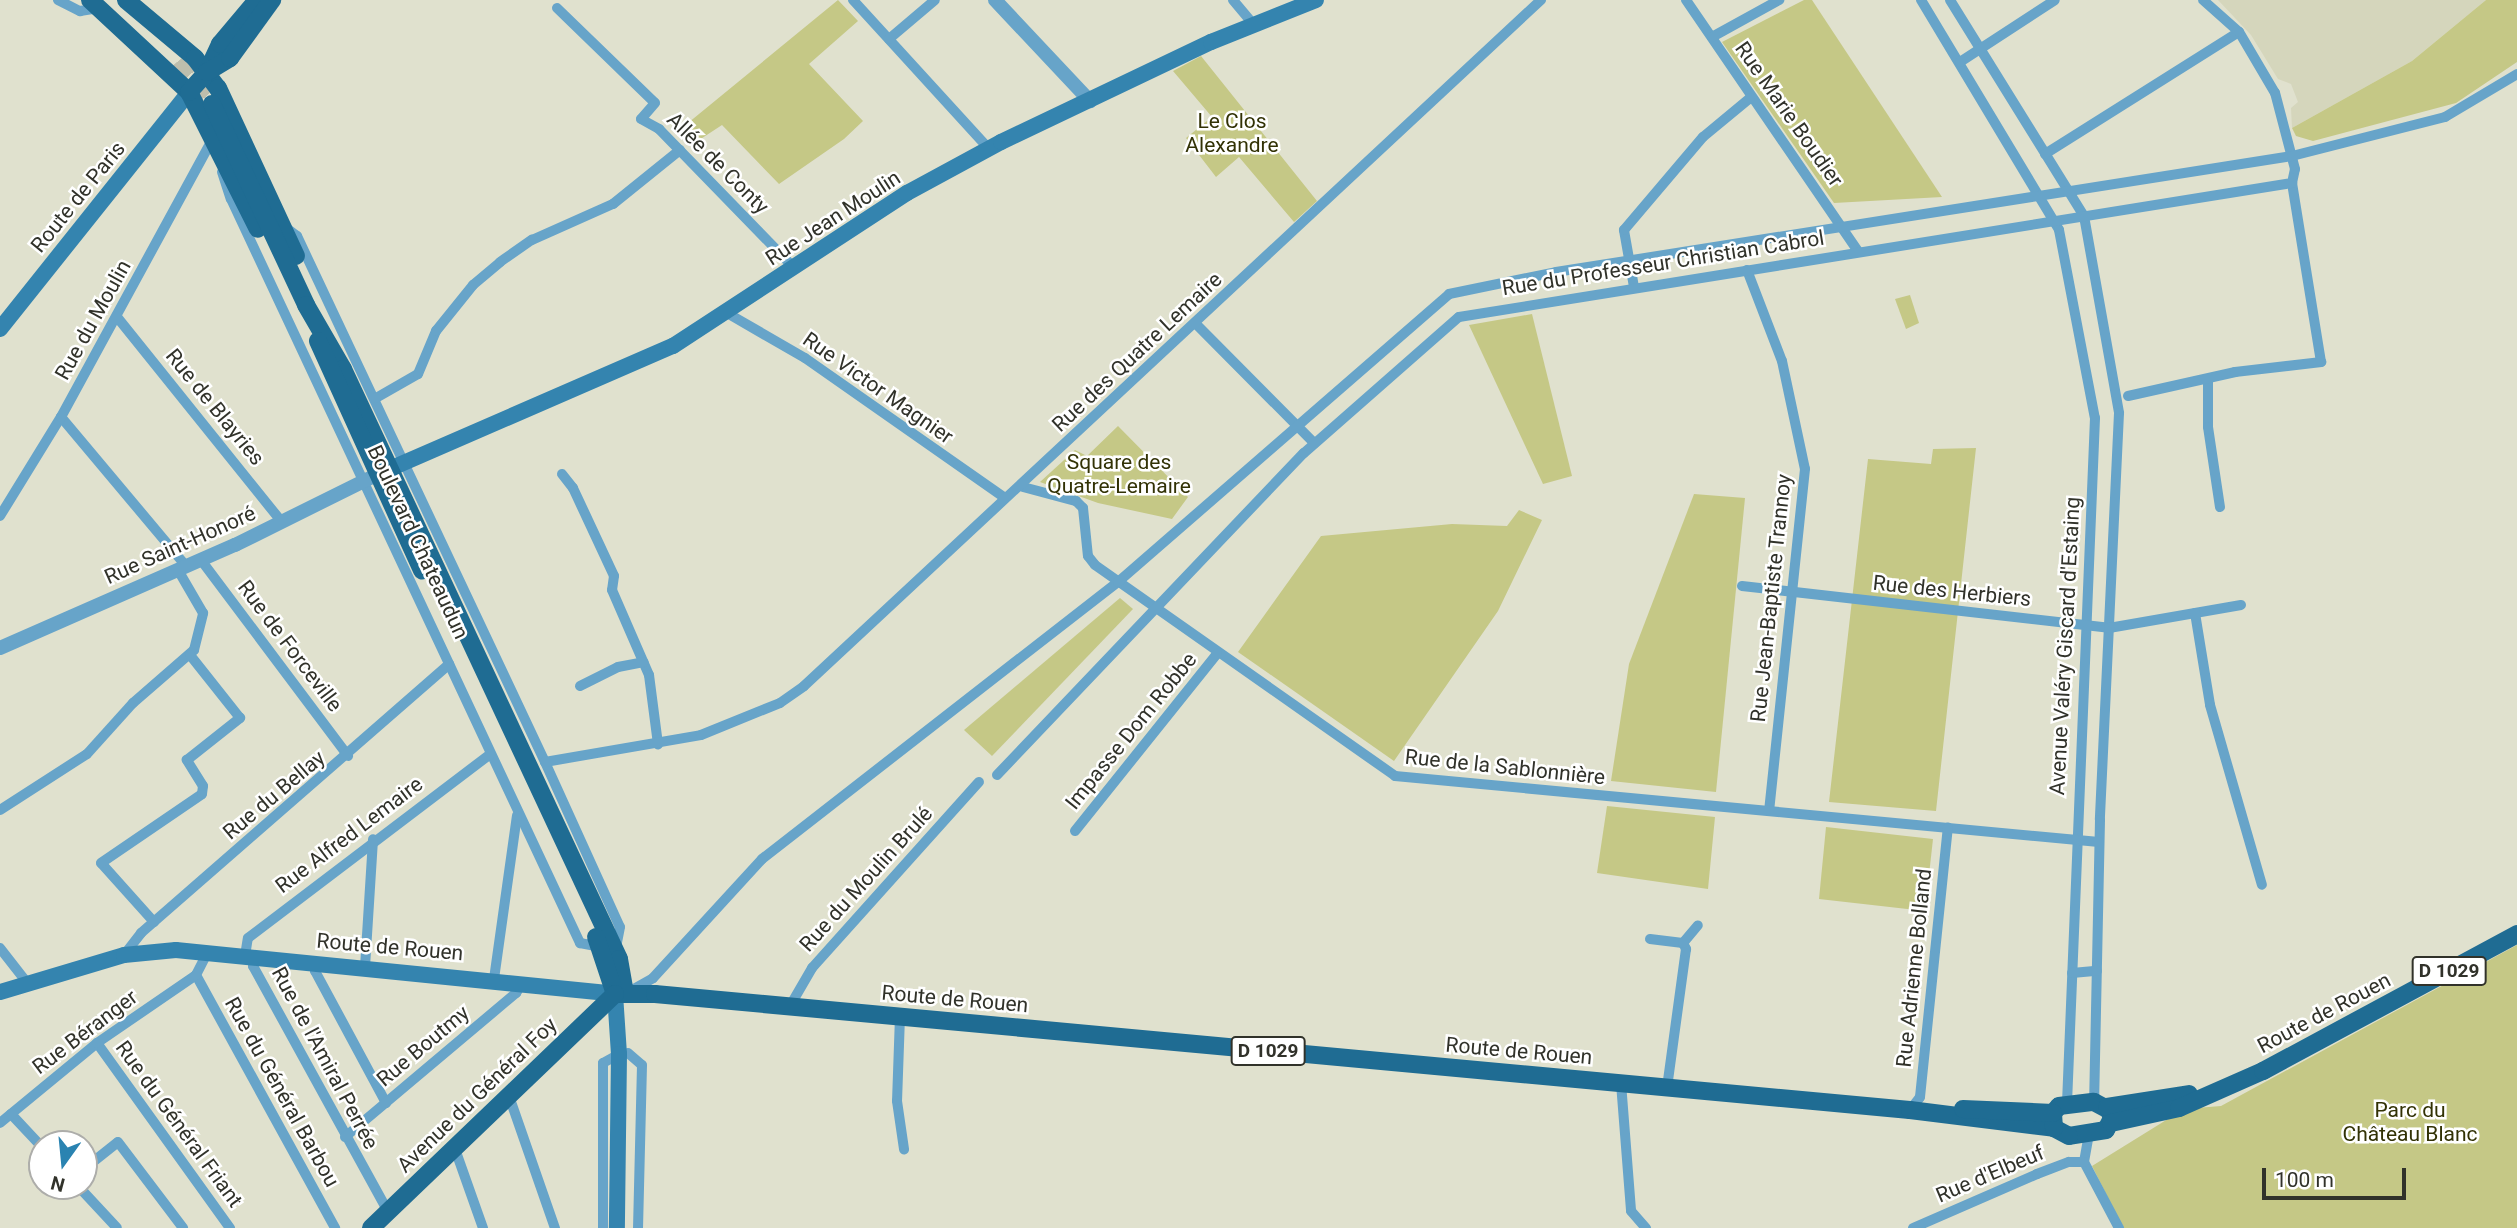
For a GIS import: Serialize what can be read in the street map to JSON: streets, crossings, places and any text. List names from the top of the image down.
{
  "streets": {
    "main road": [
      "Route de Paris",
      "Rue Jean Moulin",
      "Boulevard Chateaudun",
      "Route de Rouen",
      "D 1029",
      "Avenue du Général Foy"
    ],
    "street": [
      "Rue Marie Boudier",
      "Allée de Conty",
      "Rue du Professeur Christian Cabrol",
      "Rue du Moulin",
      "Rue des Quatre Lemaire",
      "Rue Victor Magnier",
      "Rue de Blayries",
      "Rue Saint-Honoré",
      "Rue des Herbiers",
      "Rue Jean-Baptiste Trannoy",
      "Rue de Forceville",
      "Avenue Valéry Giscard d'Estaing",
      "Impasse Dom Robbe",
      "Rue de la Sablonnière",
      "Rue du Bellay",
      "Rue Alfred Lemaire",
      "Rue du Moulin Brulé",
      "Rue Adrienne Bolland",
      "Rue Béranger",
      "Rue Boutmy",
      "Rue de l'Amiral Perrée",
      "Rue du Général Barbou",
      "Rue du Général Friant",
      "Rue d'Elbeuf"
    ]
  },
  "crossings": [
    ["Rue Marie Boudier", "Rue du Professeur Christian Cabrol"],
    ["Allée de Conty", "Rue Jean Moulin"],
    ["Rue Jean Moulin", "Rue Victor Magnier"],
    ["Rue Jean Moulin", "Boulevard Chateaudun"],
    ["Rue Jean Moulin", "Rue Saint-Honoré"],
    ["Rue du Professeur Christian Cabrol", "Rue Jean-Baptiste Trannoy"],
    ["Rue du Professeur Christian Cabrol", "Avenue Valéry Giscard d'Estaing"],
    ["Rue du Professeur Christian Cabrol", "Rue de la Sablonnière"],
    ["Rue du Moulin", "Rue de Blayries"],
    ["Rue du Moulin", "Boulevard Chateaudun"],
    ["Rue des Quatre Lemaire", "Rue Victor Magnier"],
    ["Rue des Quatre Lemaire", "Boulevard Chateaudun"],
    ["Rue des Quatre Lemaire", "Rue de la Sablonnière"],
    ["Rue de Blayries", "Rue Saint-Honoré"],
    ["Boulevard Chateaudun", "Rue Saint-Honoré"],
    ["Boulevard Chateaudun", "Rue du Bellay"],
    ["Boulevard Chateaudun", "Rue Alfred Lemaire"],
    ["Boulevard Chateaudun", "Route de Rouen"],
    ["Boulevard Chateaudun", "Avenue du Général Foy"],
    ["Rue Saint-Honoré", "Rue de Forceville"],
    ["Rue des Herbiers", "Rue Jean-Baptiste Trannoy"],
    ["Rue des Herbiers", "Avenue Valéry Giscard d'Estaing"],
    ["Rue Jean-Baptiste Trannoy", "Rue de la Sablonnière"],
    ["Rue de Forceville", "Rue du Bellay"],
    ["Avenue Valéry Giscard d'Estaing", "Rue de la Sablonnière"],
    ["Avenue Valéry Giscard d'Estaing", "Route de Rouen"],
    ["Impasse Dom Robbe", "Rue de la Sablonnière"],
    ["Rue de la Sablonnière", "Rue Adrienne Bolland"],
    ["Rue du Bellay", "Route de Rouen"],
    ["Rue Alfred Lemaire", "Route de Rouen"],
    ["Rue Alfred Lemaire", "Rue de l'Amiral Perrée"],
    ["Rue du Moulin Brulé", "Route de Rouen"],
    ["Route de Rouen", "Rue Adrienne Bolland"],
    ["Route de Rouen", "Rue Boutmy"],
    ["Route de Rouen", "Rue de l'Amiral Perrée"],
    ["Route de Rouen", "Avenue du Général Foy"],
    ["Rue Béranger", "Rue du Général Barbou"],
    ["Rue Béranger", "Rue du Général Friant"],
    ["Rue Boutmy", "Rue de l'Amiral Perrée"],
    ["Rue de l'Amiral Perrée", "Avenue du Général Foy"]
  ],
  "parks": ["Le Clos Alexandre", "Square des Quatre-Lemaire", "Parc du Château Blanc"],
  "scale_bar": "100 m",
  "north": "bottom"
}
